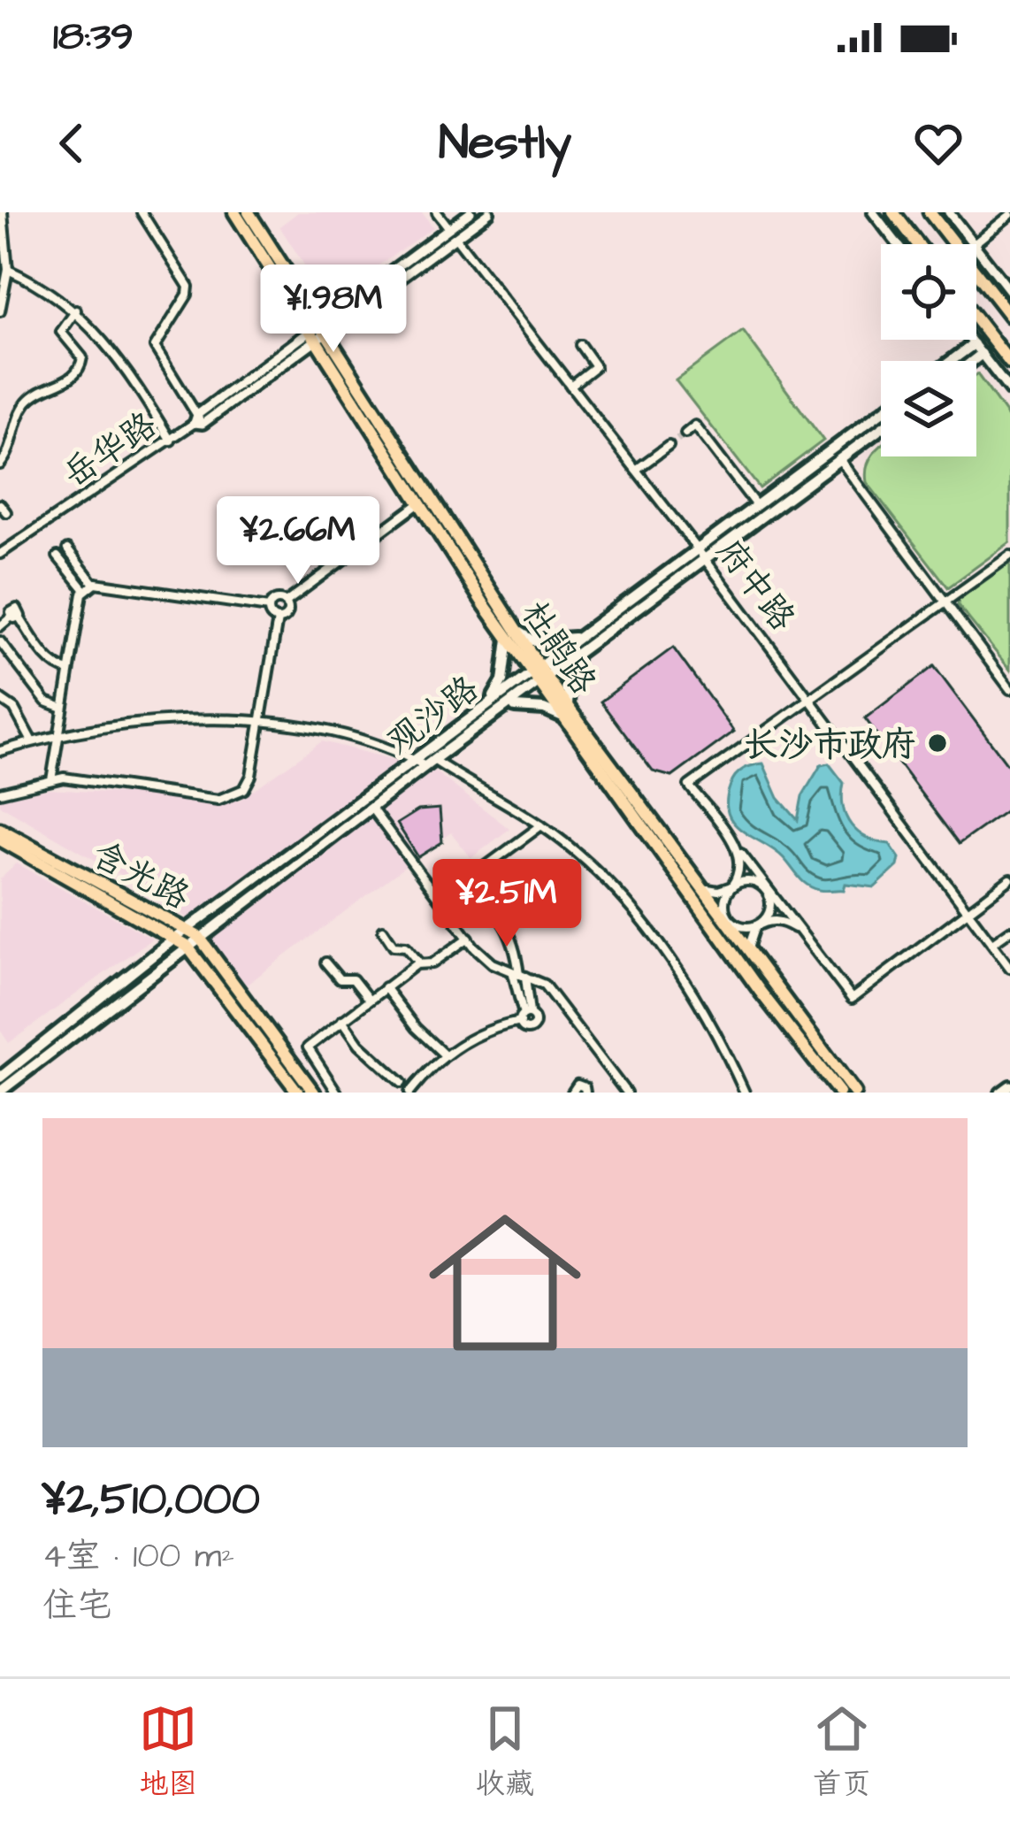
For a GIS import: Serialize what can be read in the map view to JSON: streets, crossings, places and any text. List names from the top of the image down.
{
  "streets": {
    "main road": ["杜鹃路", "观沙路", "含光路"],
    "street": ["岳华路", "府中路"]
  },
  "crossings": [
    ["岳华路", "府中路"],
    ["岳华路", "杜鹃路"],
    ["府中路", "观沙路"],
    ["杜鹃路", "观沙路"],
    ["观沙路", "含光路"]
  ],
  "places": ["长沙市政府"],
  "page": {
    "status": "18:39",
    "header": "Nestly",
    "price": ["¥1.98M", "¥2.66M", "¥2.51M"],
    "list": [
      {
        "name": "¥2,510,000",
        "note": "4室 · 100 m² · 住宅"
      }
    ],
    "tabs": ["地图", "收藏", "首页"]
  }
}
